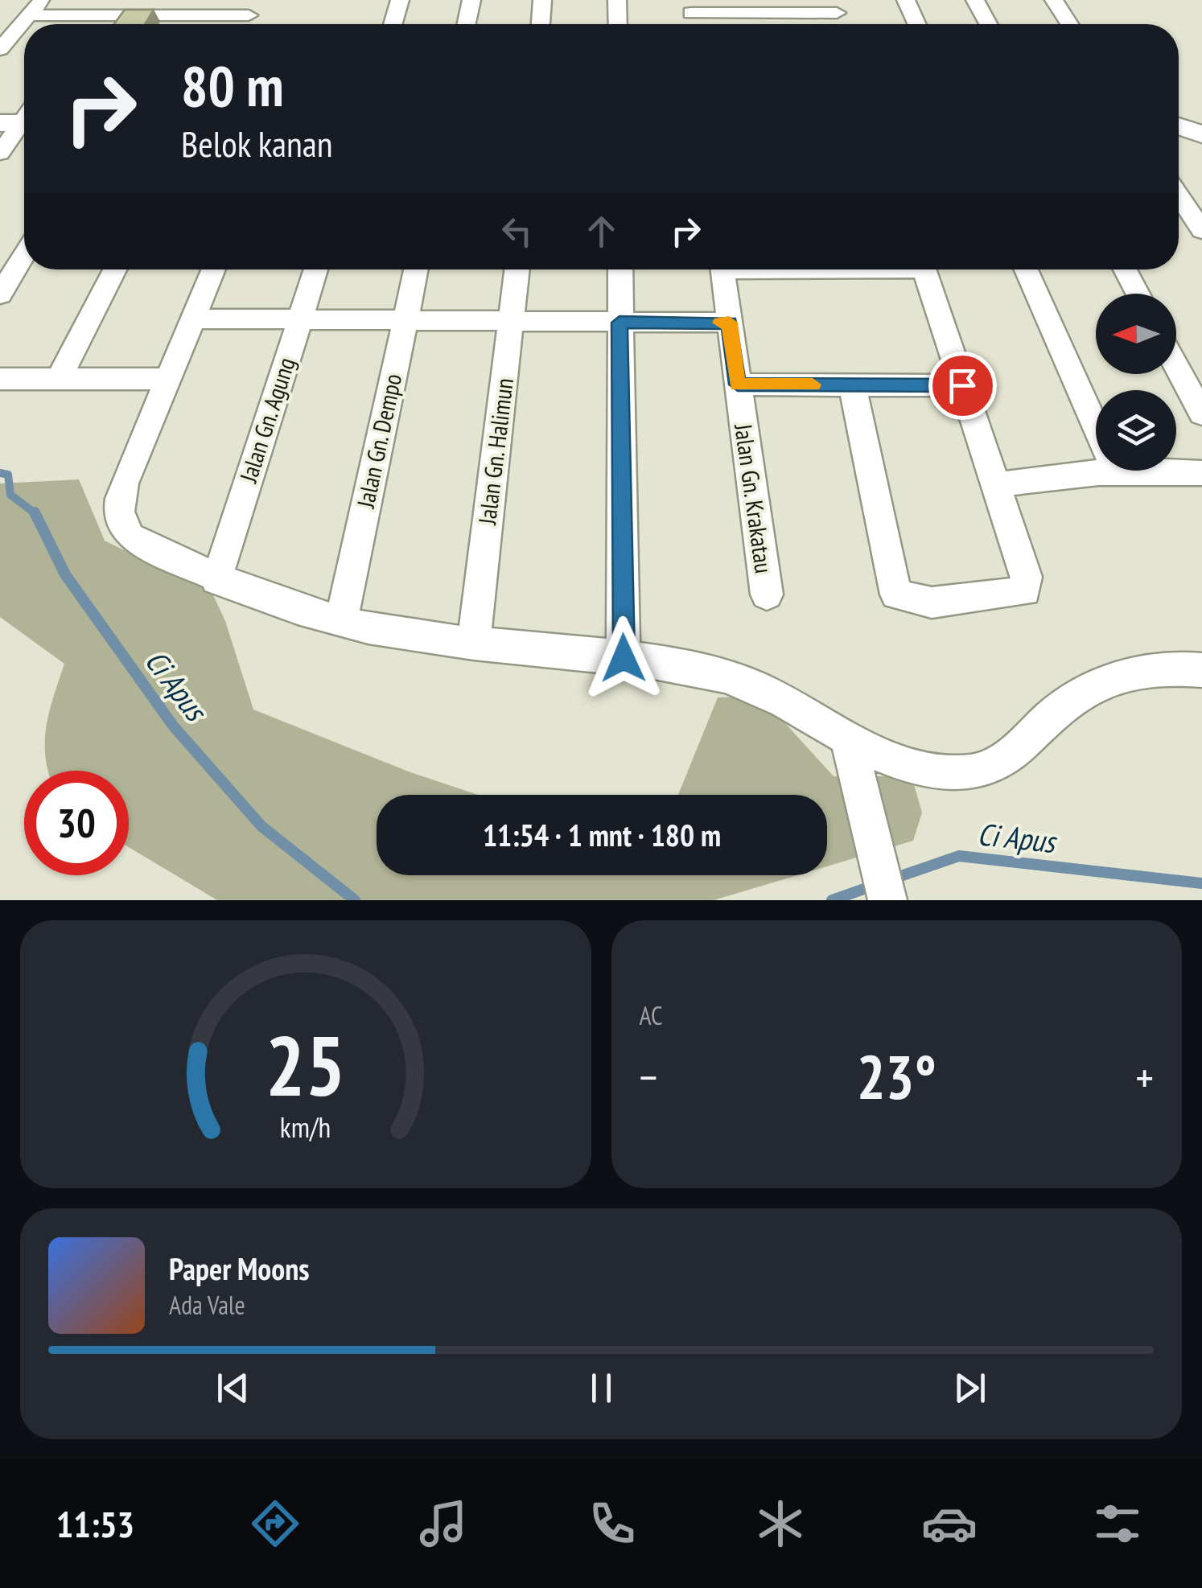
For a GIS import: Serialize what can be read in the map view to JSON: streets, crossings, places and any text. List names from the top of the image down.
{
  "streets": {
    "street": [
      "Jalan Gn. Agung",
      "Jalan Gn. Dempo",
      "Jalan Gn. Halimun",
      "Jalan Gn. Krakatau"
    ]
  },
  "water": ["Ci Apus"],
  "north": "left",
  "page": {
    "turn": ["80 m", "Belok kanan"],
    "limit": "30",
    "trip": "11:54 · 1 mnt · 180 m",
    "tile": "AC",
    "heat": ["−", "23°", "+"],
    "song": ["Paper Moons", "Ada Vale"],
    "tabs": "11:53",
    "gauge": ["25", "km/h"]
  }
}
